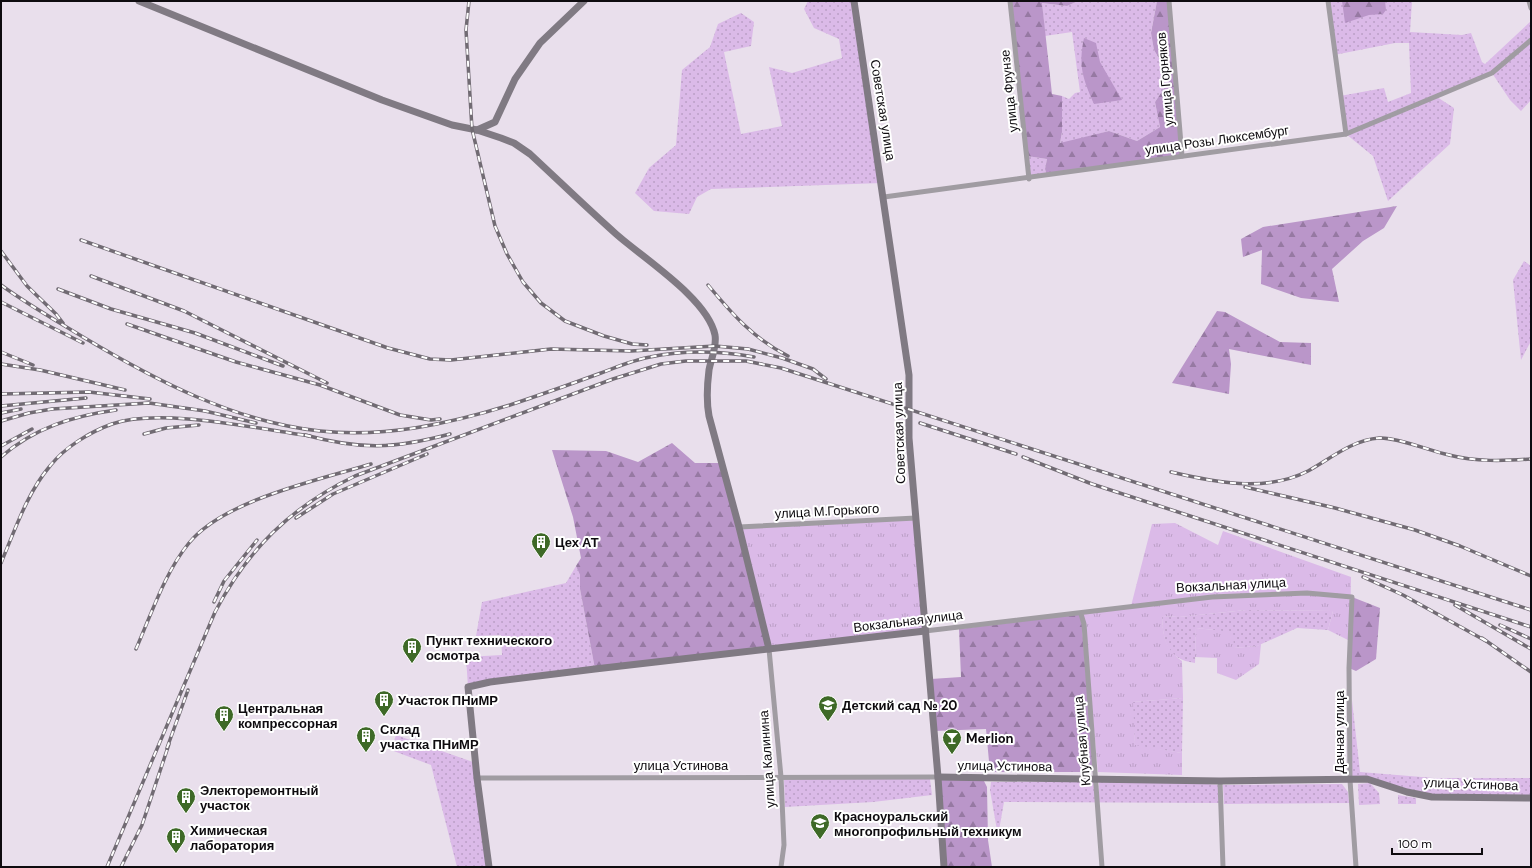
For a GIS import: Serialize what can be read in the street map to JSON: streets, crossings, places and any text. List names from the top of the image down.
{
  "streets": {
    "street": [
      "улица Горняков",
      "улица Фрунзе",
      "Советская улица",
      "улица Розы Люксембург",
      "улица М.Горького",
      "Вокзальная улица",
      "Дачная улица",
      "Клубная улица",
      "улица Калинина",
      "улица Устинова"
    ]
  },
  "crossings": [
    ["улица Горняков", "улица Розы Люксембург"],
    ["улица Фрунзе", "улица Розы Люксембург"],
    ["Советская улица", "улица Розы Люксембург"],
    ["Советская улица", "улица М.Горького"],
    ["Советская улица", "Вокзальная улица"],
    ["Советская улица", "улица Устинова"],
    ["Вокзальная улица", "Дачная улица"],
    ["Вокзальная улица", "Клубная улица"],
    ["Вокзальная улица", "улица Калинина"],
    ["Вокзальная улица", "улица Устинова"],
    ["Дачная улица", "улица Устинова"],
    ["Клубная улица", "улица Устинова"],
    ["улица Калинина", "улица Устинова"]
  ],
  "places": {
    "building": [
      "Цех АТ",
      "Пункт технического осмотра",
      "Участок ПНиМР",
      "Центральная компрессорная",
      "Склад участка ПНиМР",
      "Электоремонтный участок",
      "Химическая лаборатория"
    ],
    "school or university": ["Детский сад № 20", "Красноуральский многопрофильный техникум"],
    "bar": ["Merlion"]
  },
  "scale_bar": "100 m"
}
